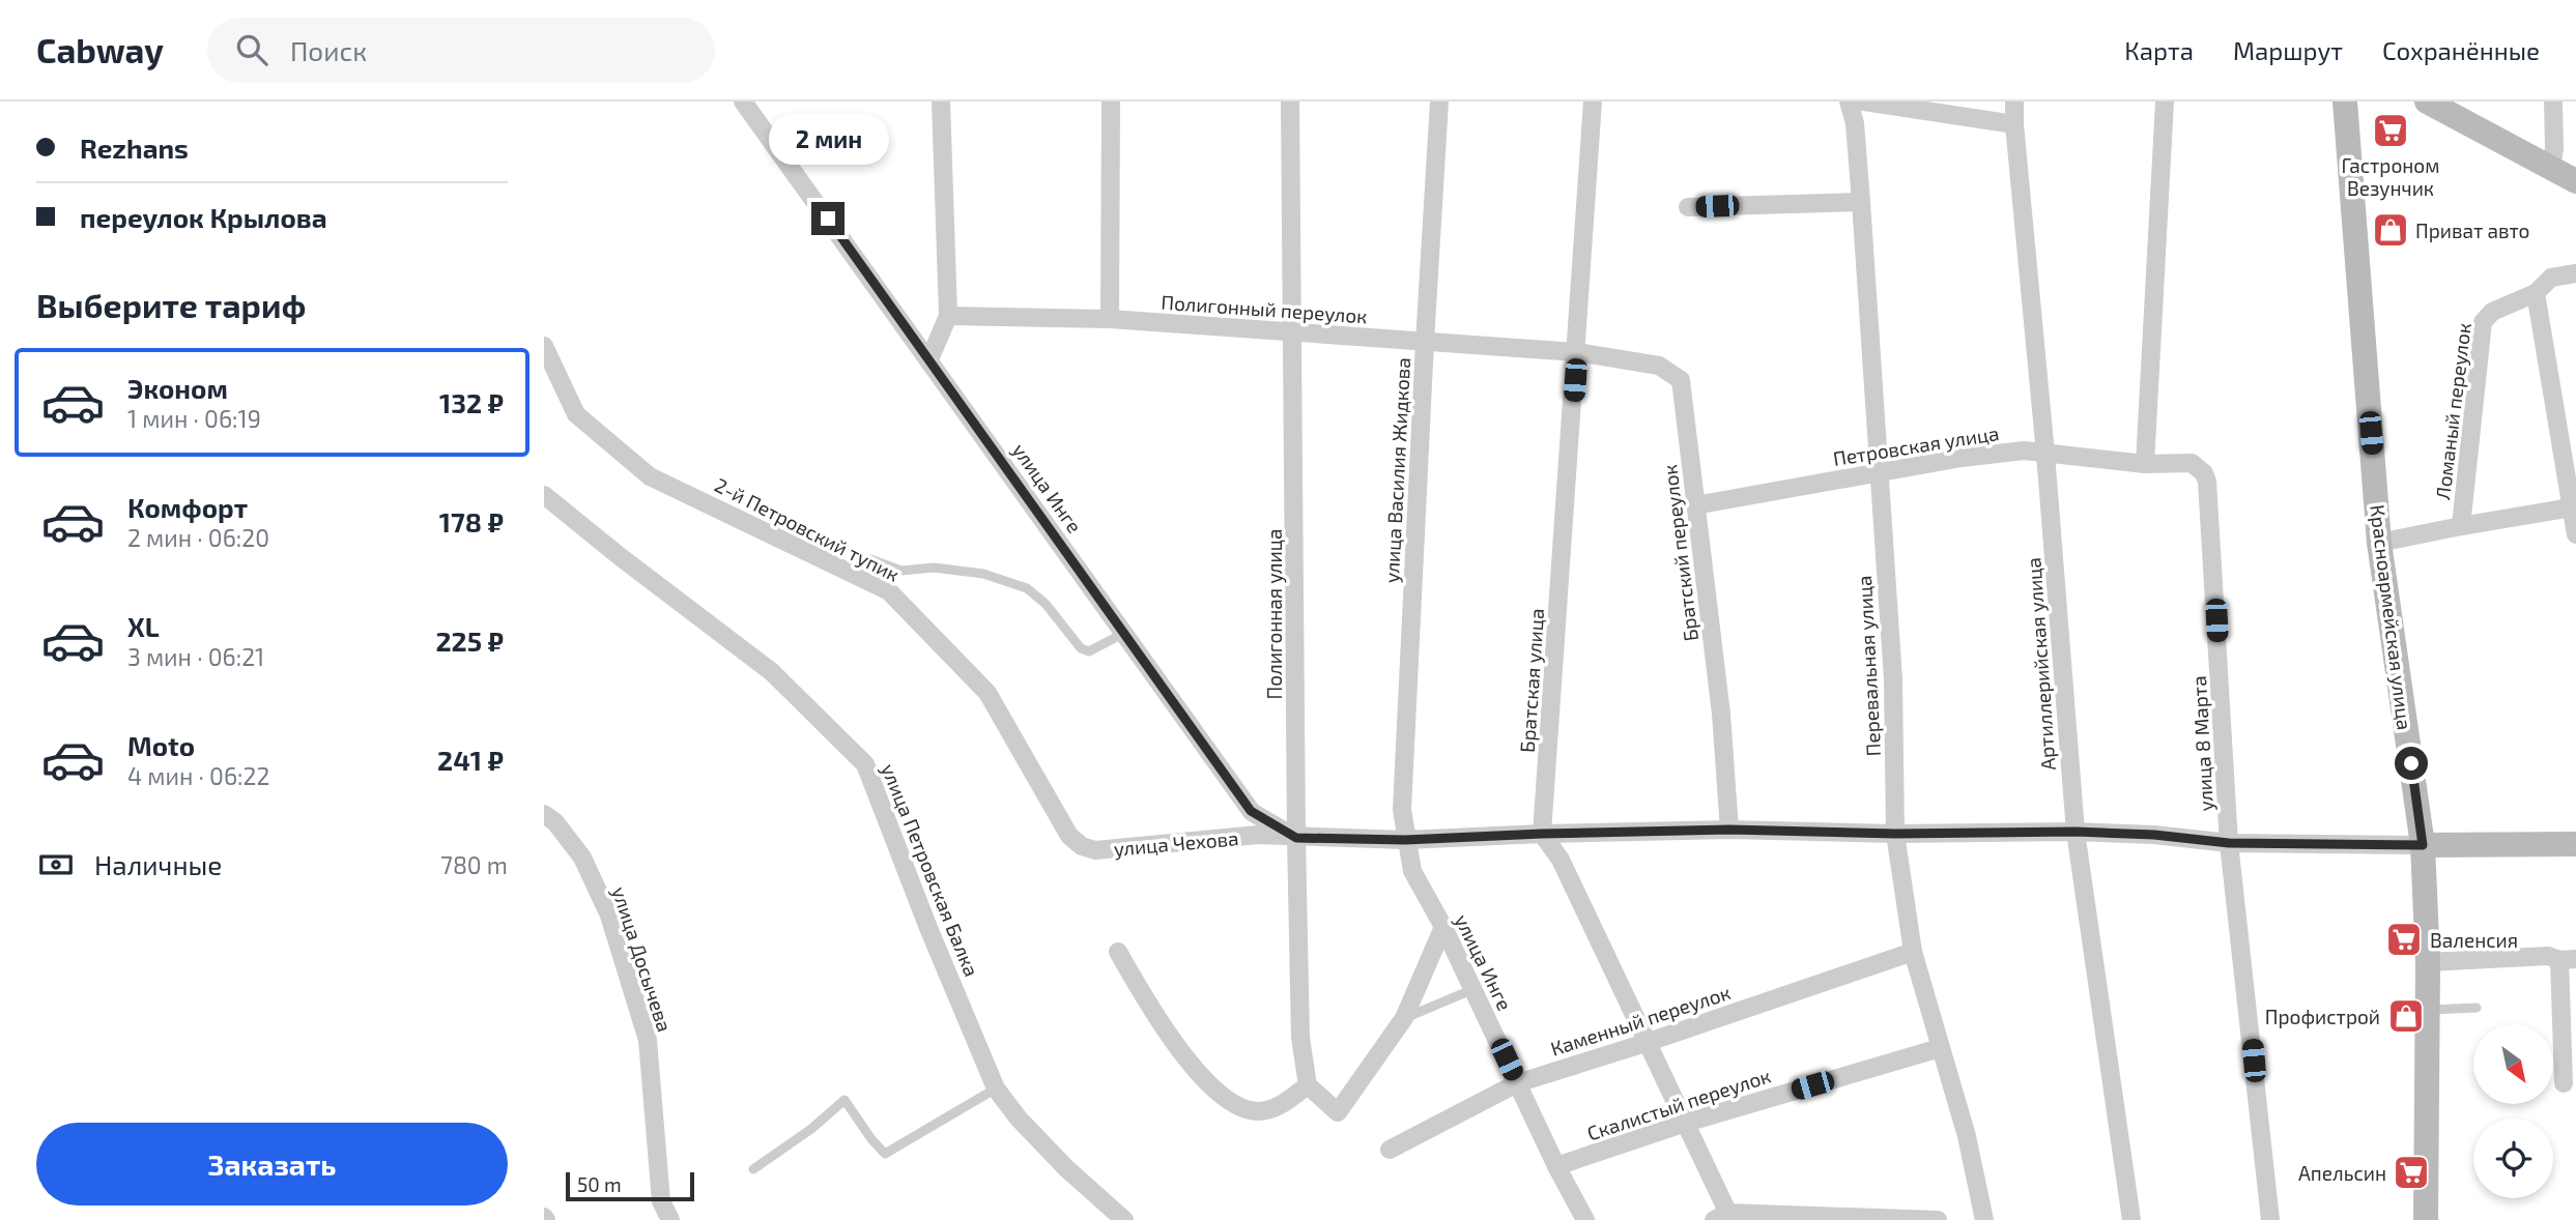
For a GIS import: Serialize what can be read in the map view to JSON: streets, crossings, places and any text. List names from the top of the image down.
{
  "streets": {
    "main road": ["Красноармейская улица", "улица Чехова"],
    "street": [
      "Полигонный переулок",
      "Ломаный переулок",
      "Петровская улица",
      "улица Василия Жидкова",
      "улица Инге",
      "2-й Петровский тупик",
      "Братский переулок",
      "Полигонная улица",
      "Артиллерийская улица",
      "Перевальная улица",
      "Братская улица",
      "улица 8 Марта",
      "улица Петровская Балка",
      "улица Досычева",
      "Каменный переулок",
      "Скалистый переулок"
    ]
  },
  "crossings": [
    ["Полигонный переулок", "улица Василия Жидкова"],
    ["Полигонный переулок", "Братский переулок"],
    ["Полигонный переулок", "Полигонная улица"],
    ["Полигонный переулок", "Братская улица"],
    ["Ломаный переулок", "Красноармейская улица"],
    ["Петровская улица", "Братский переулок"],
    ["Петровская улица", "Артиллерийская улица"],
    ["Петровская улица", "Перевальная улица"],
    ["Петровская улица", "улица 8 Марта"],
    ["улица Василия Жидкова", "улица Инге"],
    ["улица Василия Жидкова", "улица Чехова"],
    ["улица Инге", "Полигонная улица"],
    ["улица Инге", "улица Чехова"],
    ["улица Инге", "Каменный переулок"],
    ["улица Инге", "Скалистый переулок"],
    ["2-й Петровский тупик", "улица Чехова"],
    ["Братский переулок", "Братская улица"],
    ["Братский переулок", "улица Чехова"],
    ["Полигонная улица", "улица Чехова"],
    ["Красноармейская улица", "улица Чехова"],
    ["Артиллерийская улица", "улица Чехова"],
    ["Перевальная улица", "улица Чехова"],
    ["Перевальная улица", "Каменный переулок"],
    ["Перевальная улица", "Скалистый переулок"],
    ["Братская улица", "улица Чехова"],
    ["улица 8 Марта", "улица Чехова"]
  ],
  "places": {
    "supermarket": ["Гастроном Везунчик", "Валенсия", "Апельсин"],
    "shop": ["Приват авто", "Профистрой"]
  },
  "scale_bar": "50 m",
  "north": "bottom right",
  "page": {
    "header": "Cabway",
    "search": "Поиск",
    "nav": ["Карта", "Маршрут", "Сохранённые"],
    "banner": ["Rezhans", "переулок Крылова"],
    "bubble": "2 мин",
    "heading": "Выберите тариф",
    "list": [
      {
        "name": "Эконом",
        "note": "1 мин · 06:19",
        "value": "132 ₽"
      },
      {
        "name": "Комфорт",
        "note": "2 мин · 06:20",
        "value": "178 ₽"
      },
      {
        "name": "XL",
        "note": "3 мин · 06:21",
        "value": "225 ₽"
      },
      {
        "name": "Moto",
        "note": "4 мин · 06:22",
        "value": "241 ₽"
      }
    ],
    "pay": ["Наличные", "780 m"],
    "buttons": "Заказать",
    "scale": "50 m"
  }
}
